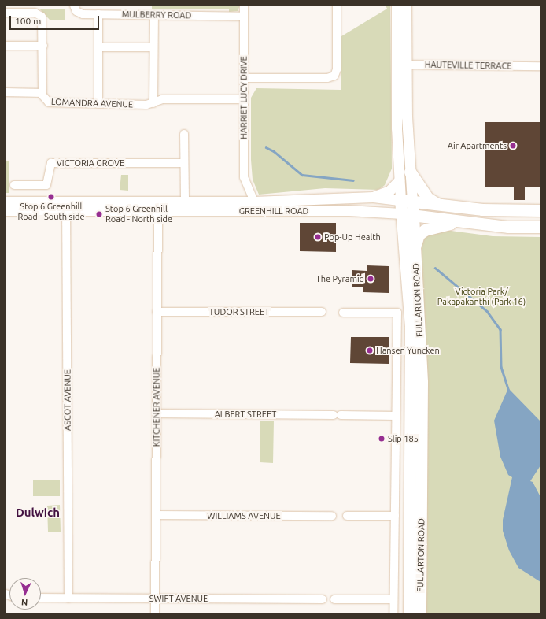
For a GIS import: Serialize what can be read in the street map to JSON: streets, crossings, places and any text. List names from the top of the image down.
{
  "streets": {
    "highway": ["GREENHILL ROAD", "FULLARTON ROAD"],
    "street": [
      "MULBERRY ROAD",
      "HAUTEVILLE TERRACE",
      "HARRIET LUCY DRIVE",
      "LOMANDRA AVENUE",
      "VICTORIA GROVE",
      "TUDOR STREET",
      "ASCOT AVENUE",
      "KITCHENER AVENUE",
      "ALBERT STREET",
      "WILLIAMS AVENUE",
      "SWIFT AVENUE"
    ]
  },
  "crossings": [
    ["MULBERRY ROAD", "HARRIET LUCY DRIVE"],
    ["HAUTEVILLE TERRACE", "FULLARTON ROAD"],
    ["HARRIET LUCY DRIVE", "LOMANDRA AVENUE"],
    ["HARRIET LUCY DRIVE", "GREENHILL ROAD"],
    ["GREENHILL ROAD", "FULLARTON ROAD"],
    ["GREENHILL ROAD", "ASCOT AVENUE"],
    ["GREENHILL ROAD", "KITCHENER AVENUE"],
    ["TUDOR STREET", "KITCHENER AVENUE"],
    ["ASCOT AVENUE", "SWIFT AVENUE"],
    ["KITCHENER AVENUE", "ALBERT STREET"],
    ["KITCHENER AVENUE", "WILLIAMS AVENUE"],
    ["KITCHENER AVENUE", "SWIFT AVENUE"]
  ],
  "districts": ["Dulwich"],
  "parks": ["Victoria Park/ Pakapakanthi (Park 16)"],
  "places": [
    "Air Apartments",
    "Stop 6 Greenhill Road - South side",
    "Stop 6 Greenhill Road - North side",
    "Pop-Up Health",
    "The Pyramid",
    "Hansen Yuncken",
    "Slip 185"
  ],
  "scale_bar": "100 m",
  "north": "bottom"
}
